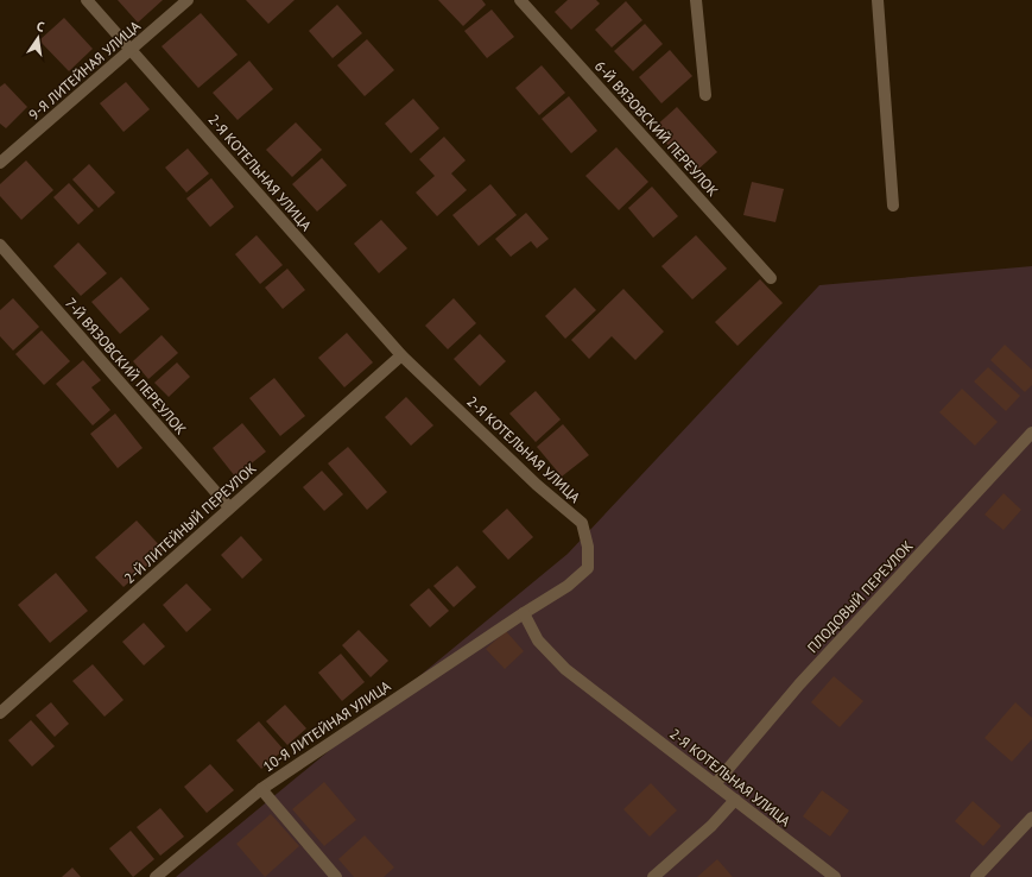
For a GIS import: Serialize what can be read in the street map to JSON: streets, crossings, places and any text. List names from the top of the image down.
{
  "streets": {
    "street": [
      "9-Я ЛИТЕЙНАЯ УЛИЦА",
      "6-Й ВЯЗОВСКИЙ ПЕРЕУЛОК",
      "2-Я КОТЕЛЬНАЯ УЛИЦА",
      "7-Й ВЯЗОВСКИЙ ПЕРЕУЛОК",
      "2-Й ЛИТЕЙНЫЙ ПЕРЕУЛОК",
      "ПЛОДОВЫЙ ПЕРЕУЛОК",
      "10-Я ЛИТЕЙНАЯ УЛИЦА"
    ]
  },
  "crossings": [
    ["9-Я ЛИТЕЙНАЯ УЛИЦА", "2-Я КОТЕЛЬНАЯ УЛИЦА"],
    ["2-Я КОТЕЛЬНАЯ УЛИЦА", "2-Й ЛИТЕЙНЫЙ ПЕРЕУЛОК"],
    ["2-Я КОТЕЛЬНАЯ УЛИЦА", "ПЛОДОВЫЙ ПЕРЕУЛОК"],
    ["2-Я КОТЕЛЬНАЯ УЛИЦА", "10-Я ЛИТЕЙНАЯ УЛИЦА"],
    ["7-Й ВЯЗОВСКИЙ ПЕРЕУЛОК", "2-Й ЛИТЕЙНЫЙ ПЕРЕУЛОК"]
  ],
  "north": "top"
}
